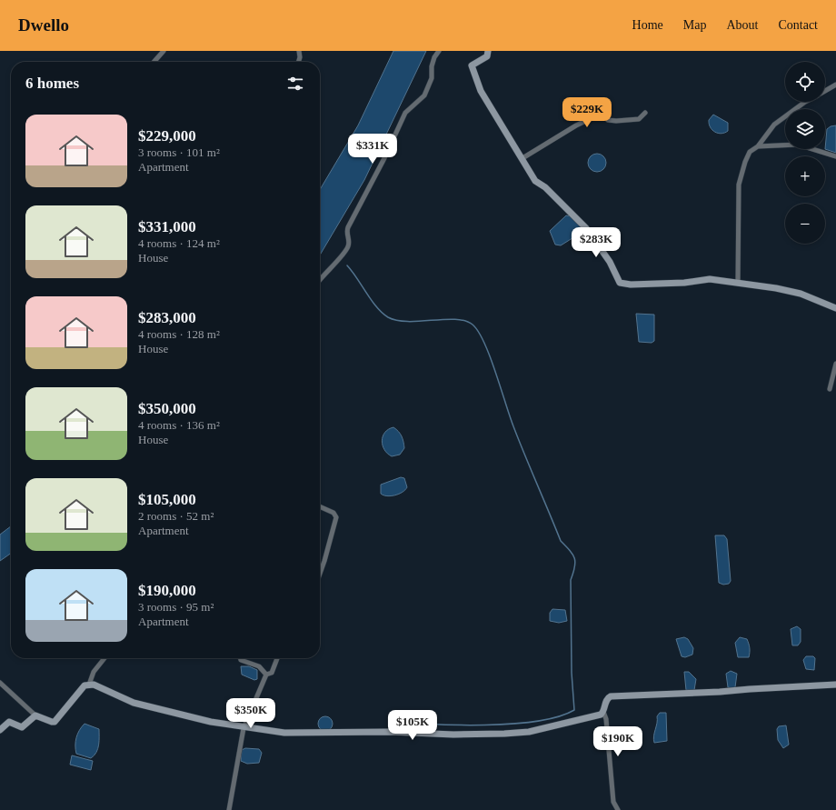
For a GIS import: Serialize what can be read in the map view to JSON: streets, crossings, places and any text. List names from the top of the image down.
{
  "page": {
    "header": "Dwello",
    "nav": [
      "Home",
      "Map",
      "About",
      "Contact"
    ],
    "map_buttons": ["+", "−"],
    "heading": "6 homes",
    "price": [
      "$229K",
      "$331K",
      "$283K",
      "$350K",
      "$105K",
      "$190K"
    ],
    "list": [
      {
        "name": "$229,000",
        "note": "3 rooms · 101 m² · Apartment"
      },
      {
        "name": "$331,000",
        "note": "4 rooms · 124 m² · House"
      },
      {
        "name": "$283,000",
        "note": "4 rooms · 128 m² · House"
      },
      {
        "name": "$350,000",
        "note": "4 rooms · 136 m² · House"
      },
      {
        "name": "$105,000",
        "note": "2 rooms · 52 m² · Apartment"
      },
      {
        "name": "$190,000",
        "note": "3 rooms · 95 m² · Apartment"
      }
    ]
  }
}
